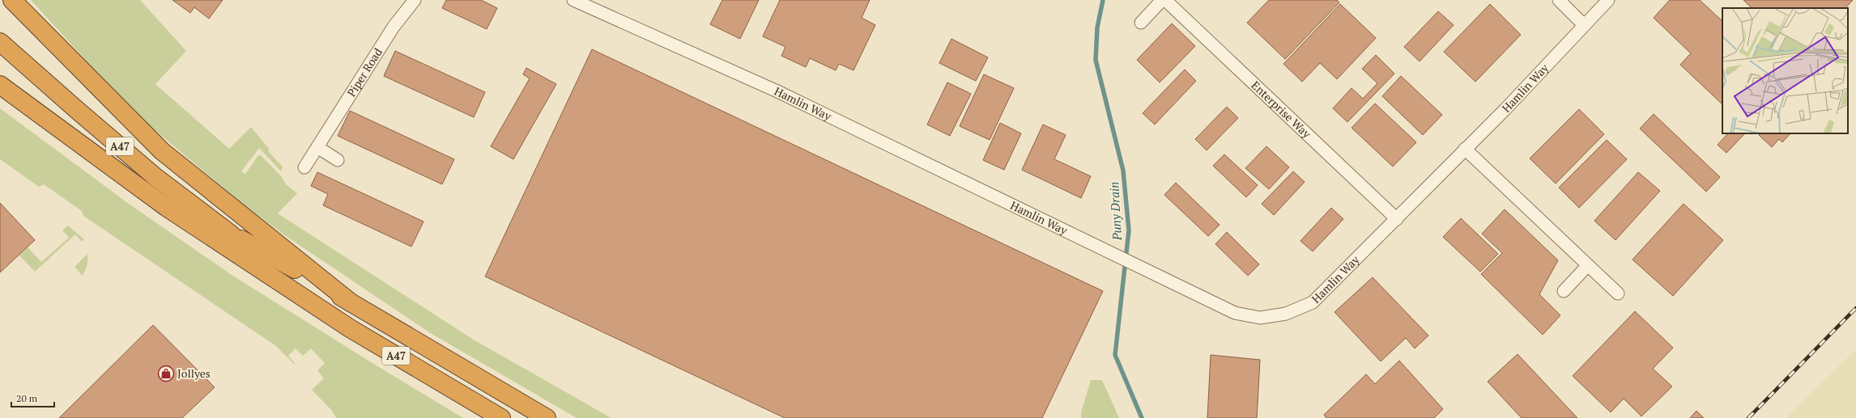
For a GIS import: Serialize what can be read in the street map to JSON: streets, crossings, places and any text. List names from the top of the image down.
{
  "streets": {
    "highway": ["A47"],
    "street": ["Piper Road", "Hamlin Way", "Enterprise Way"]
  },
  "crossings": [
    ["Hamlin Way", "Enterprise Way"]
  ],
  "water": ["Puny Drain"],
  "places": {
    "shop": ["Jollyes"]
  },
  "scale_bar": "20 m"
}
